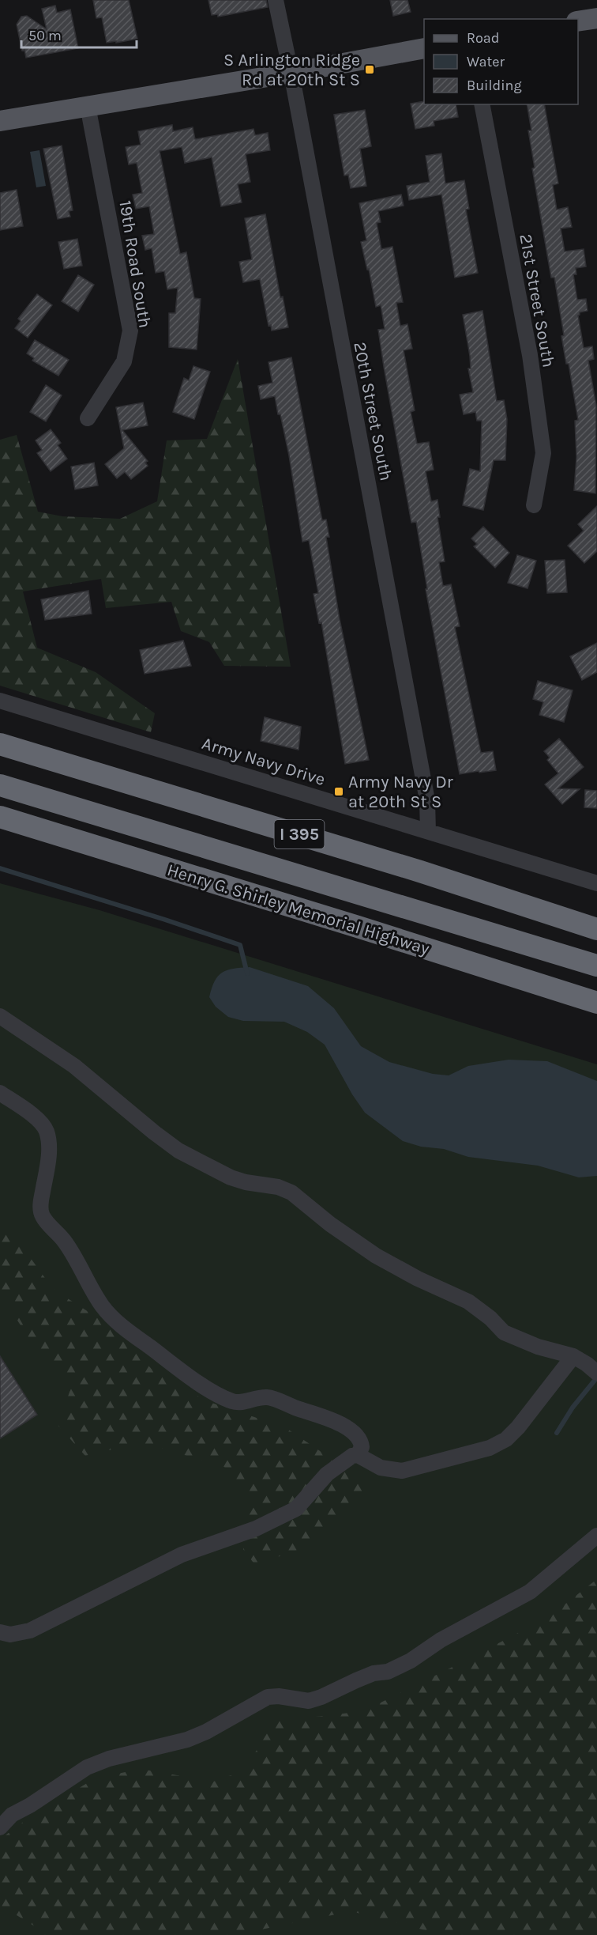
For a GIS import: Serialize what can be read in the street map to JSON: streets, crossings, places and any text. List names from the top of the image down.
{
  "streets": {
    "highway": ["I 395", "Henry G. Shirley Memorial Highway"],
    "street": [
      "19th Road South",
      "21st Street South",
      "20th Street South",
      "Army Navy Drive"
    ]
  },
  "crossings": [
    ["20th Street South", "Army Navy Drive"]
  ],
  "places": {
    "transit": ["S Arlington Ridge Rd at 20th St S", "Army Navy Dr at 20th St S"]
  },
  "legend": ["Road", "Water", "Building"],
  "scale_bar": "50 m"
}
